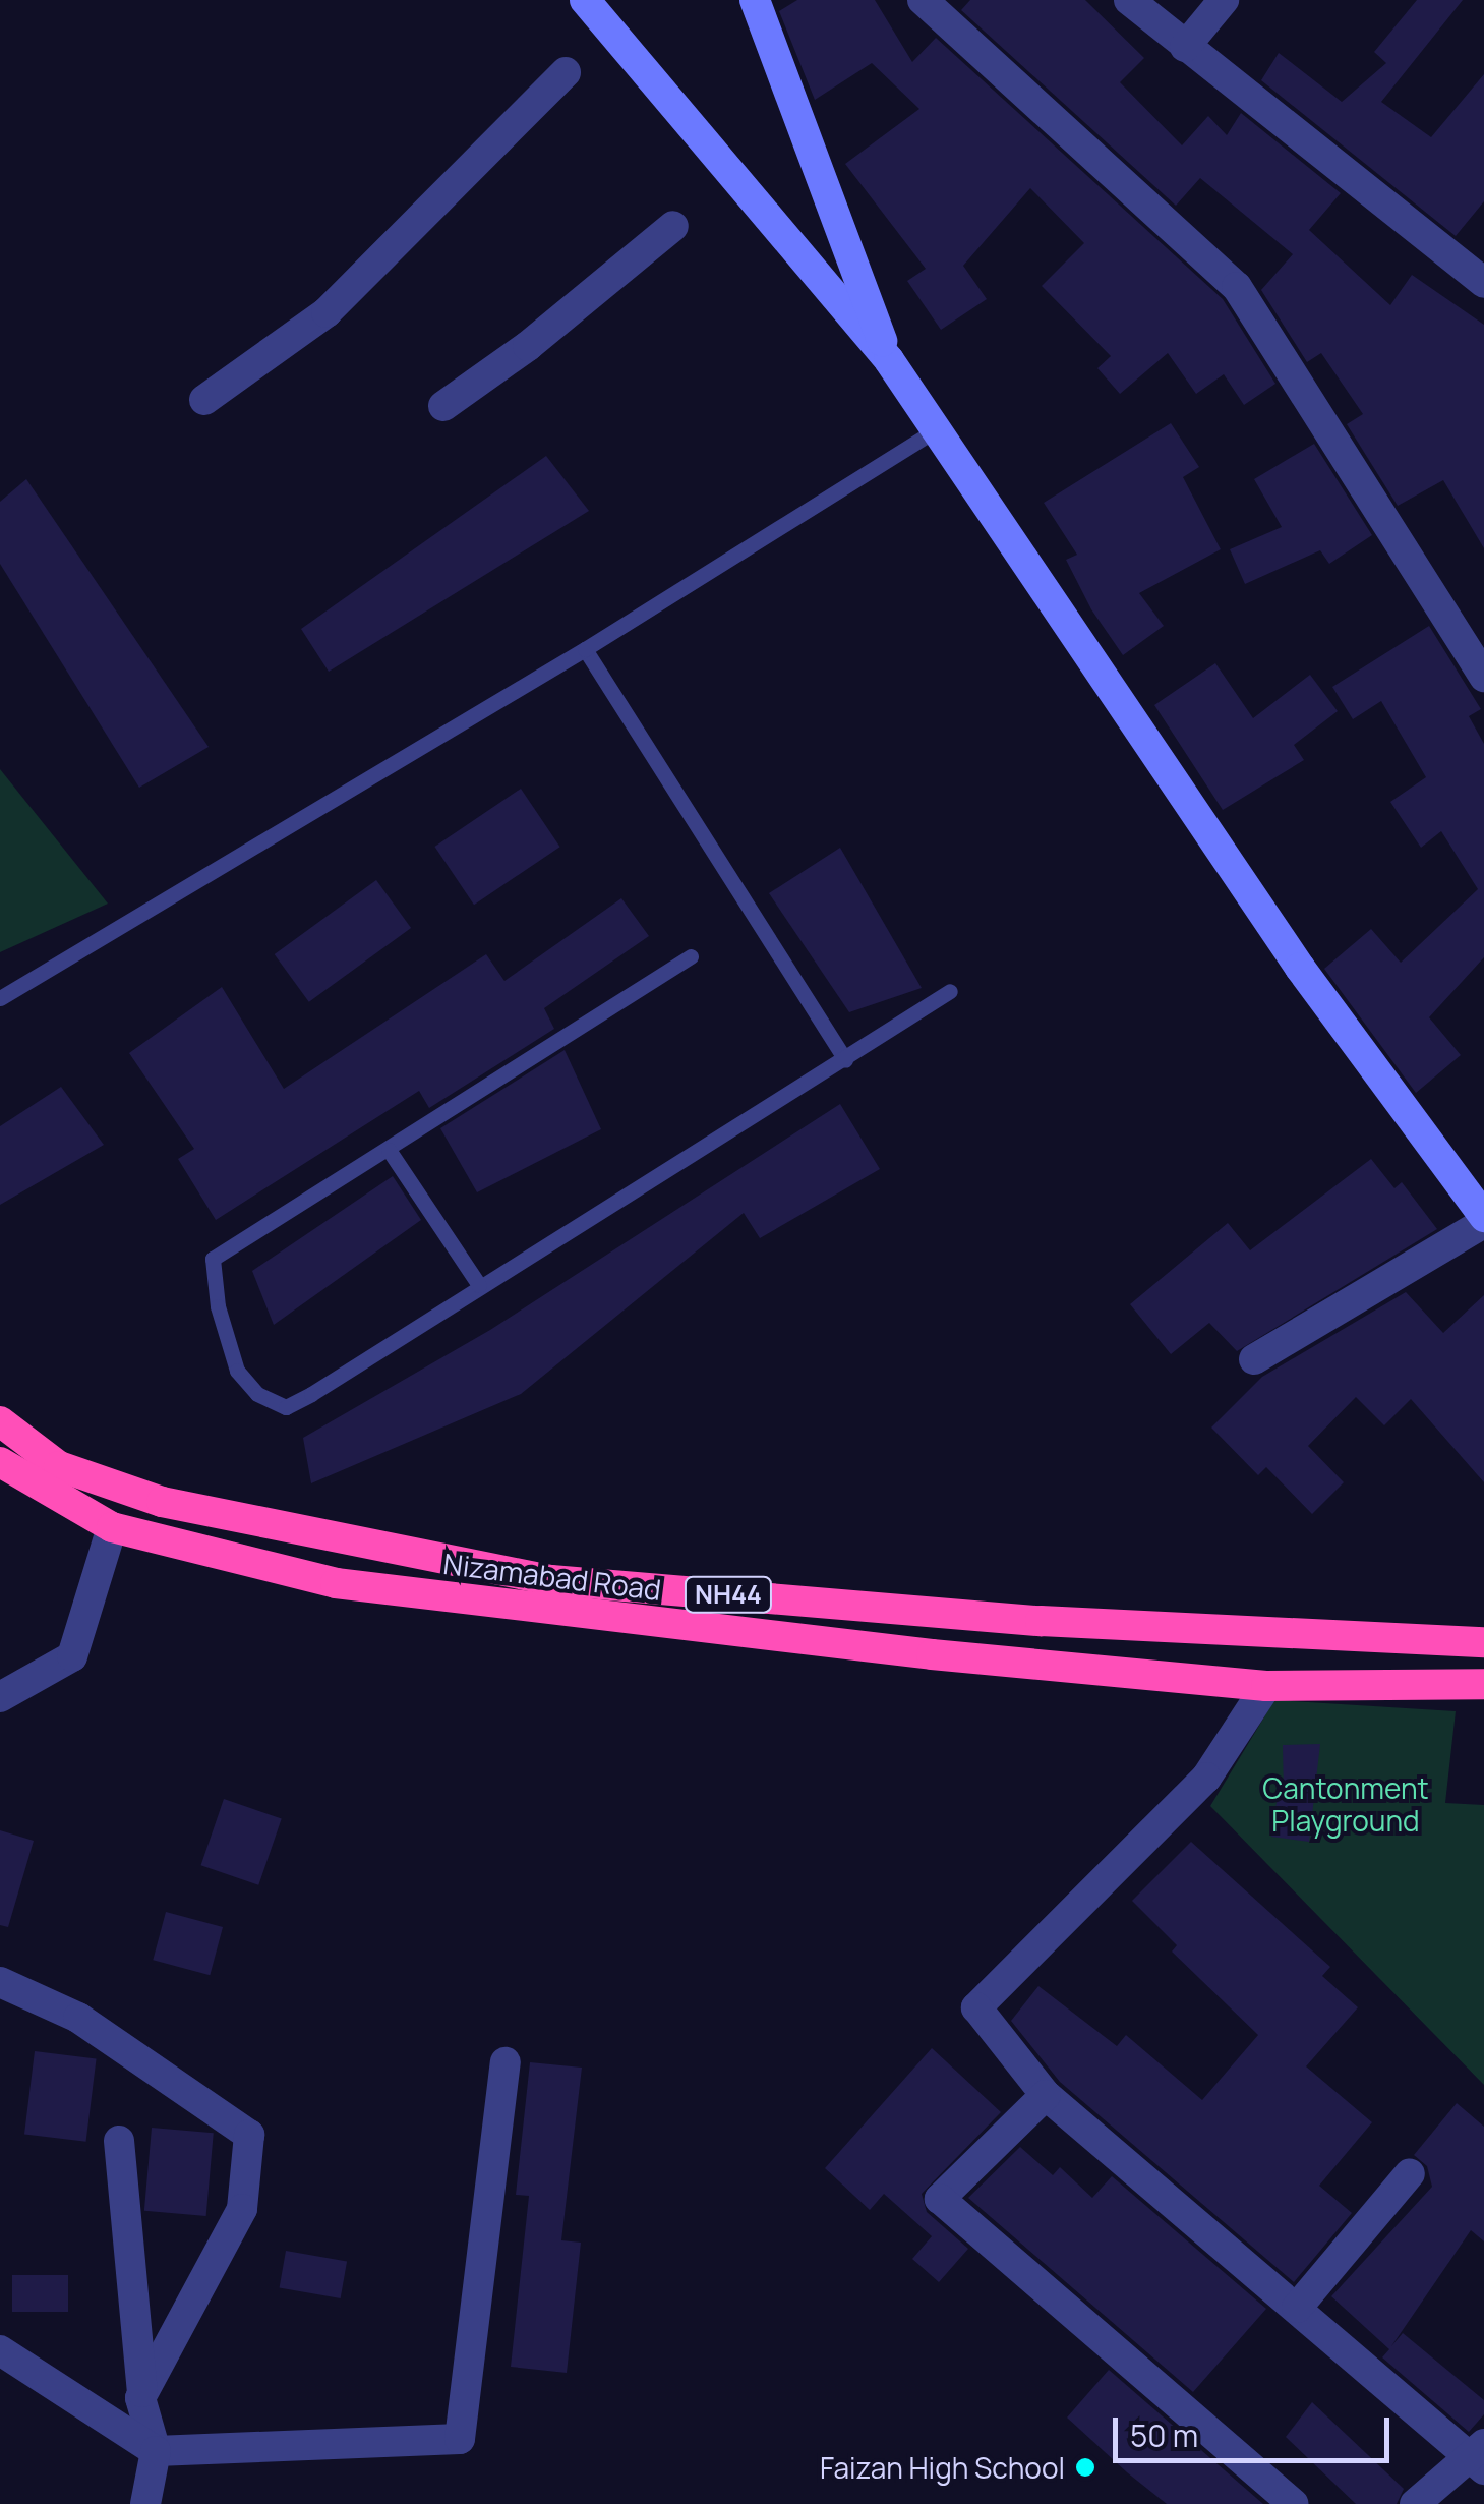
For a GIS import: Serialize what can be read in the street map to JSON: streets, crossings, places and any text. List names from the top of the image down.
{
  "streets": {
    "highway": ["Nizamabad Road", "NH44"]
  },
  "parks": ["Cantonment Playground"],
  "places": ["Faizan High School"],
  "scale_bar": "50 m"
}
